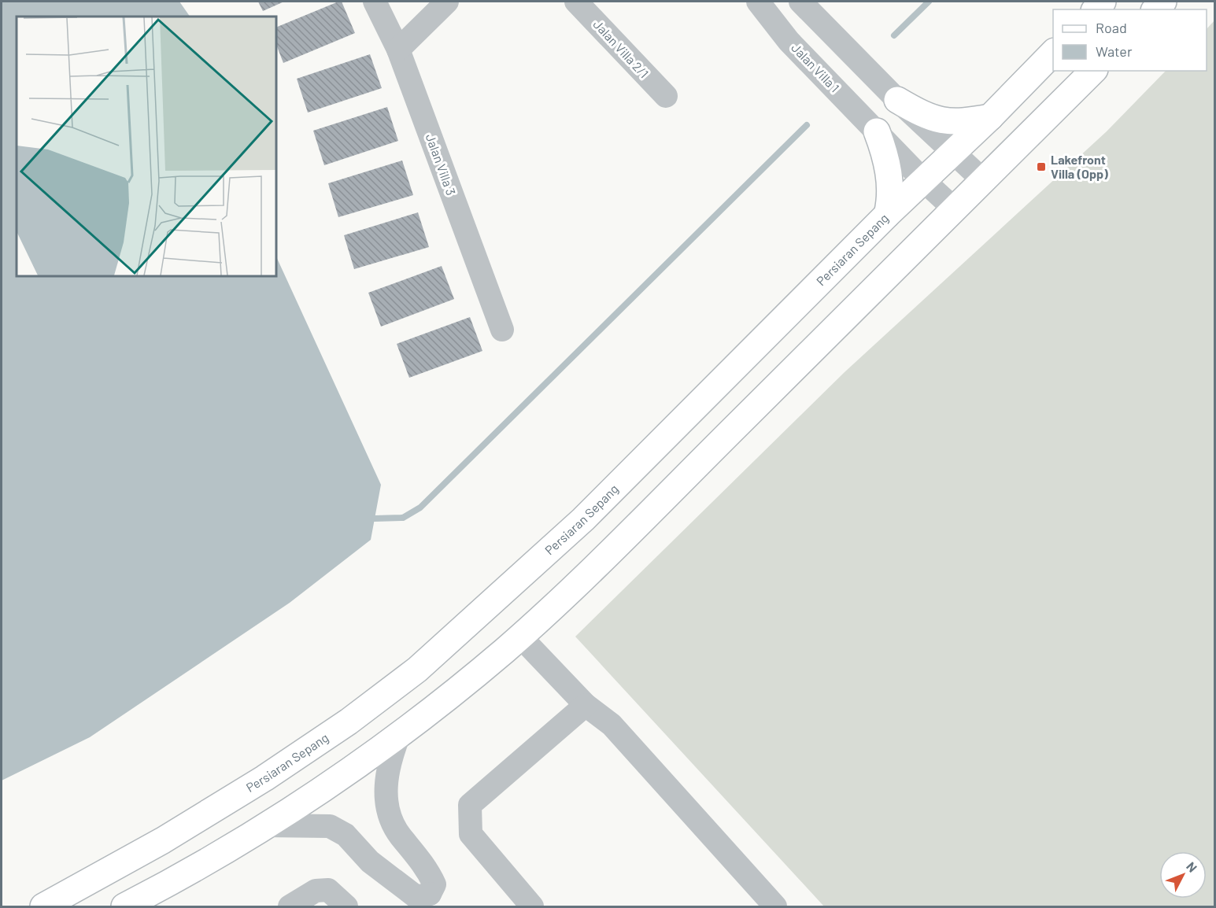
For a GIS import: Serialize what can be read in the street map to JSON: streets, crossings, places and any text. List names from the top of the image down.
{
  "streets": {
    "street": [
      "Jalan Villa 2/1",
      "Jalan Villa 1",
      "Jalan Villa 3",
      "Persiaran Sepang"
    ]
  },
  "crossings": [
    ["Jalan Villa 1", "Persiaran Sepang"]
  ],
  "places": {
    "transit": ["Lakefront Villa (Opp)"]
  },
  "legend": ["Road", "Water"],
  "north": "top right"
}
